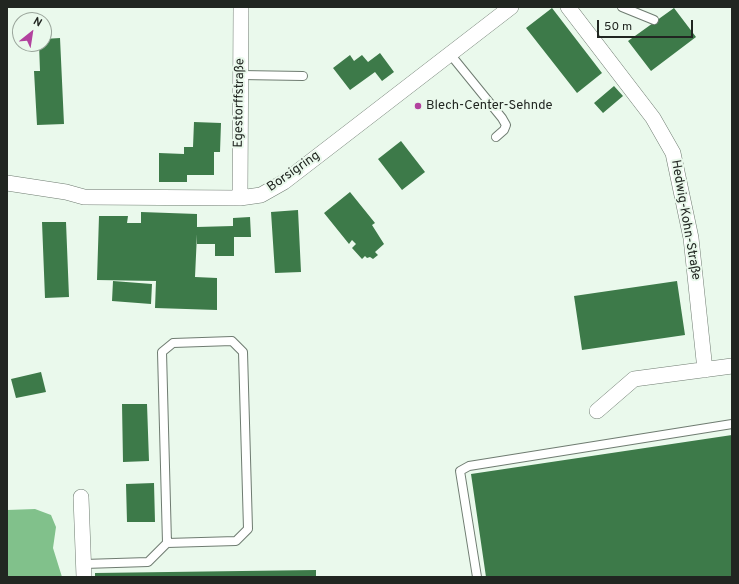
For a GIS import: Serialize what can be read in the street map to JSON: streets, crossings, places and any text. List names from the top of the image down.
{
  "streets": {
    "street": ["Egestorffstraße", "Borsigring", "Hedwig-Kohn-Straße"]
  },
  "crossings": [
    ["Egestorffstraße", "Borsigring"]
  ],
  "places": ["Blech-Center-Sehnde"],
  "scale_bar": "50 m",
  "north": "top right"
}
